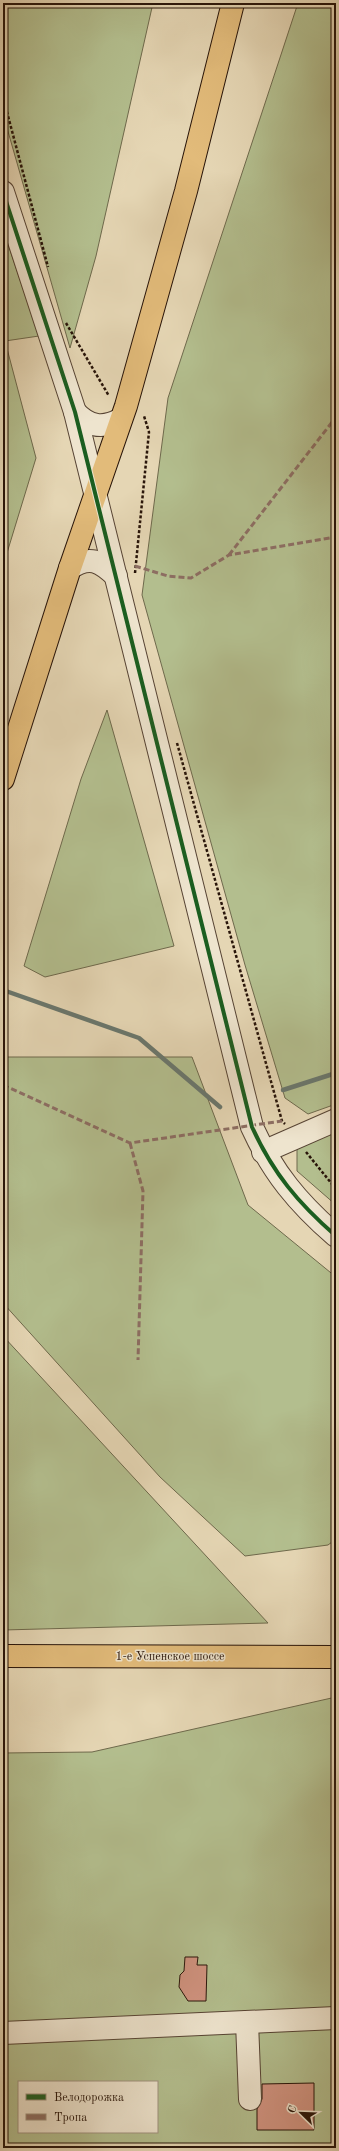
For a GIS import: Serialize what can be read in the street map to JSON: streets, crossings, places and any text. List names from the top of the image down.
{
  "streets": {
    "main road": ["1-е Успенское шоссе"]
  },
  "legend": ["Велодорожка", "Тропа"],
  "north": "top left"
}
